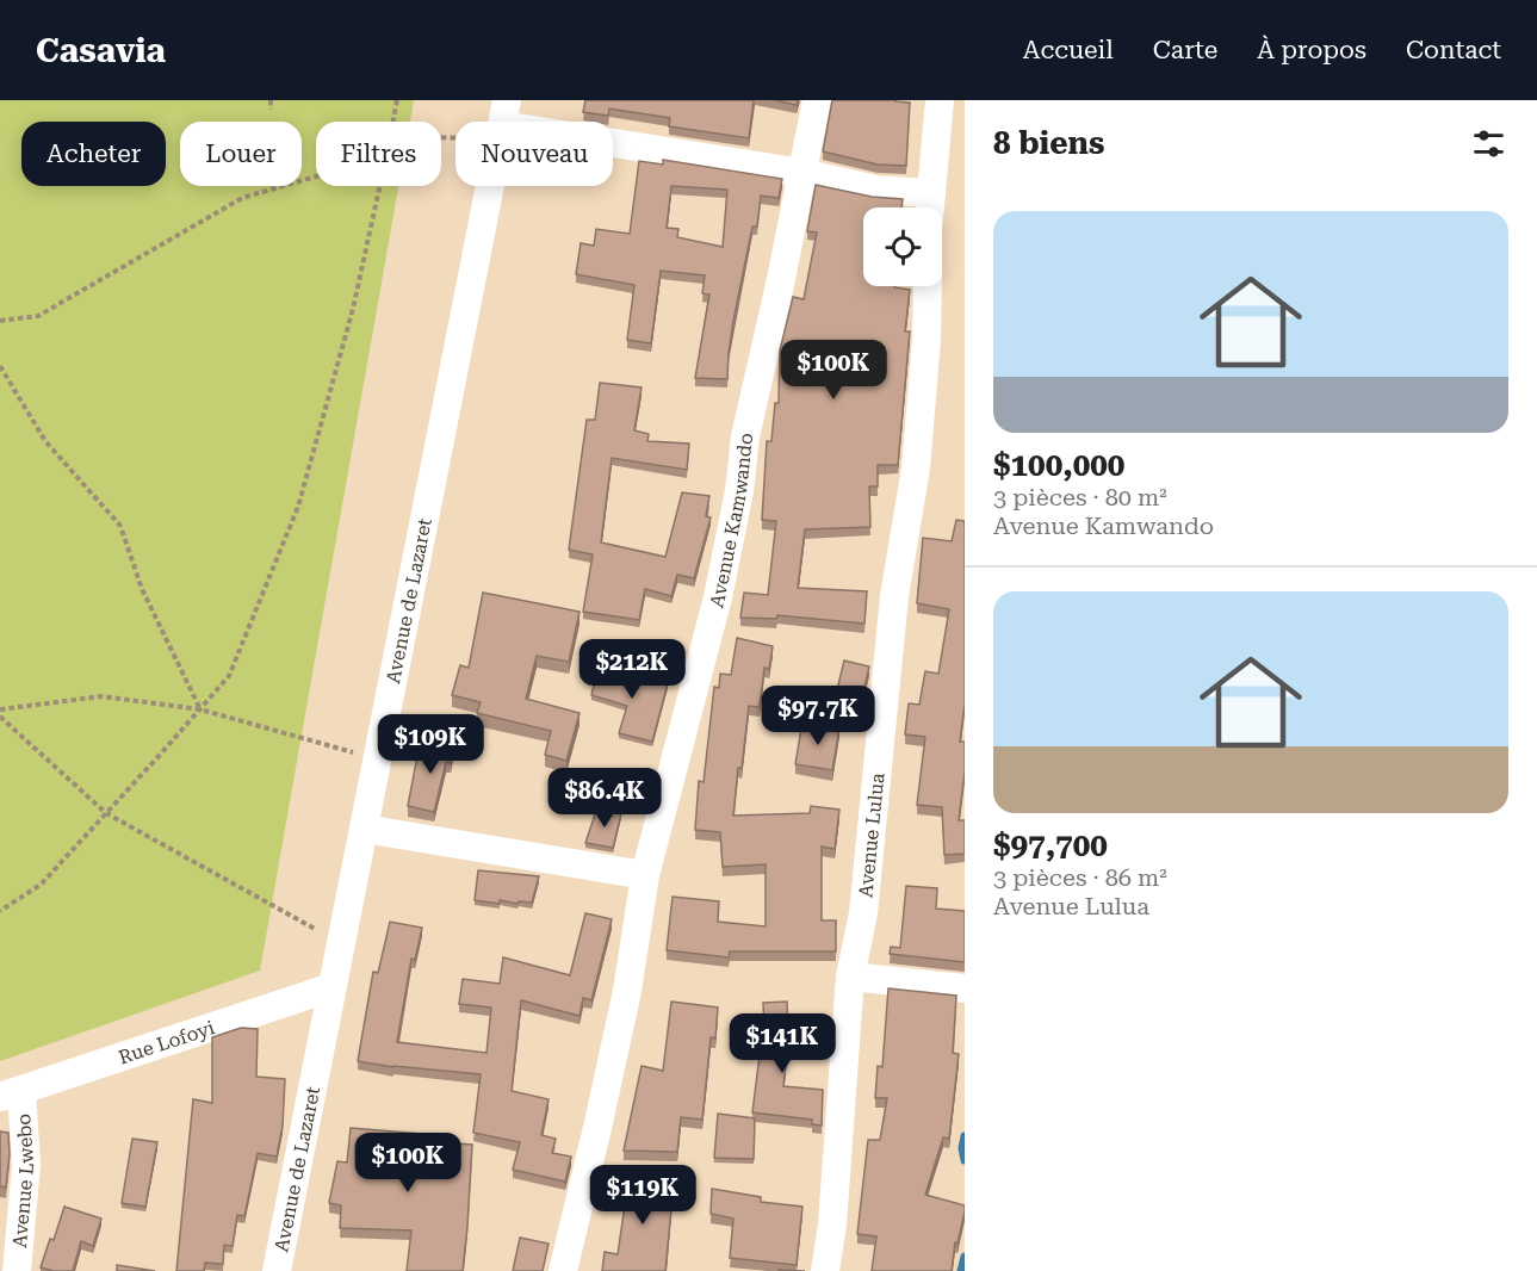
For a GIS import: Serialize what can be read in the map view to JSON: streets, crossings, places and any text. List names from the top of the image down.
{
  "streets": {
    "street": [
      "Avenue Kamwando",
      "Avenue de Lazaret",
      "Avenue Lulua",
      "Rue Lofoyi",
      "Avenue Lwebo"
    ]
  },
  "crossings": [
    ["Avenue de Lazaret", "Rue Lofoyi"],
    ["Rue Lofoyi", "Avenue Lwebo"]
  ],
  "page": {
    "header": "Casavia",
    "nav": [
      "Accueil",
      "Carte",
      "À propos",
      "Contact"
    ],
    "heading": "8 biens",
    "chip": [
      "Acheter",
      "Louer",
      "Filtres",
      "Nouveau"
    ],
    "list": [
      {
        "name": "$100,000",
        "note": "3 pièces · 80 m² · Avenue Kamwando"
      },
      {
        "name": "$97,700",
        "note": "3 pièces · 86 m² · Avenue Lulua"
      }
    ],
    "price": [
      "$100K",
      "$212K",
      "$97.7K",
      "$109K",
      "$86.4K",
      "$141K",
      "$100K",
      "$119K"
    ]
  }
}
